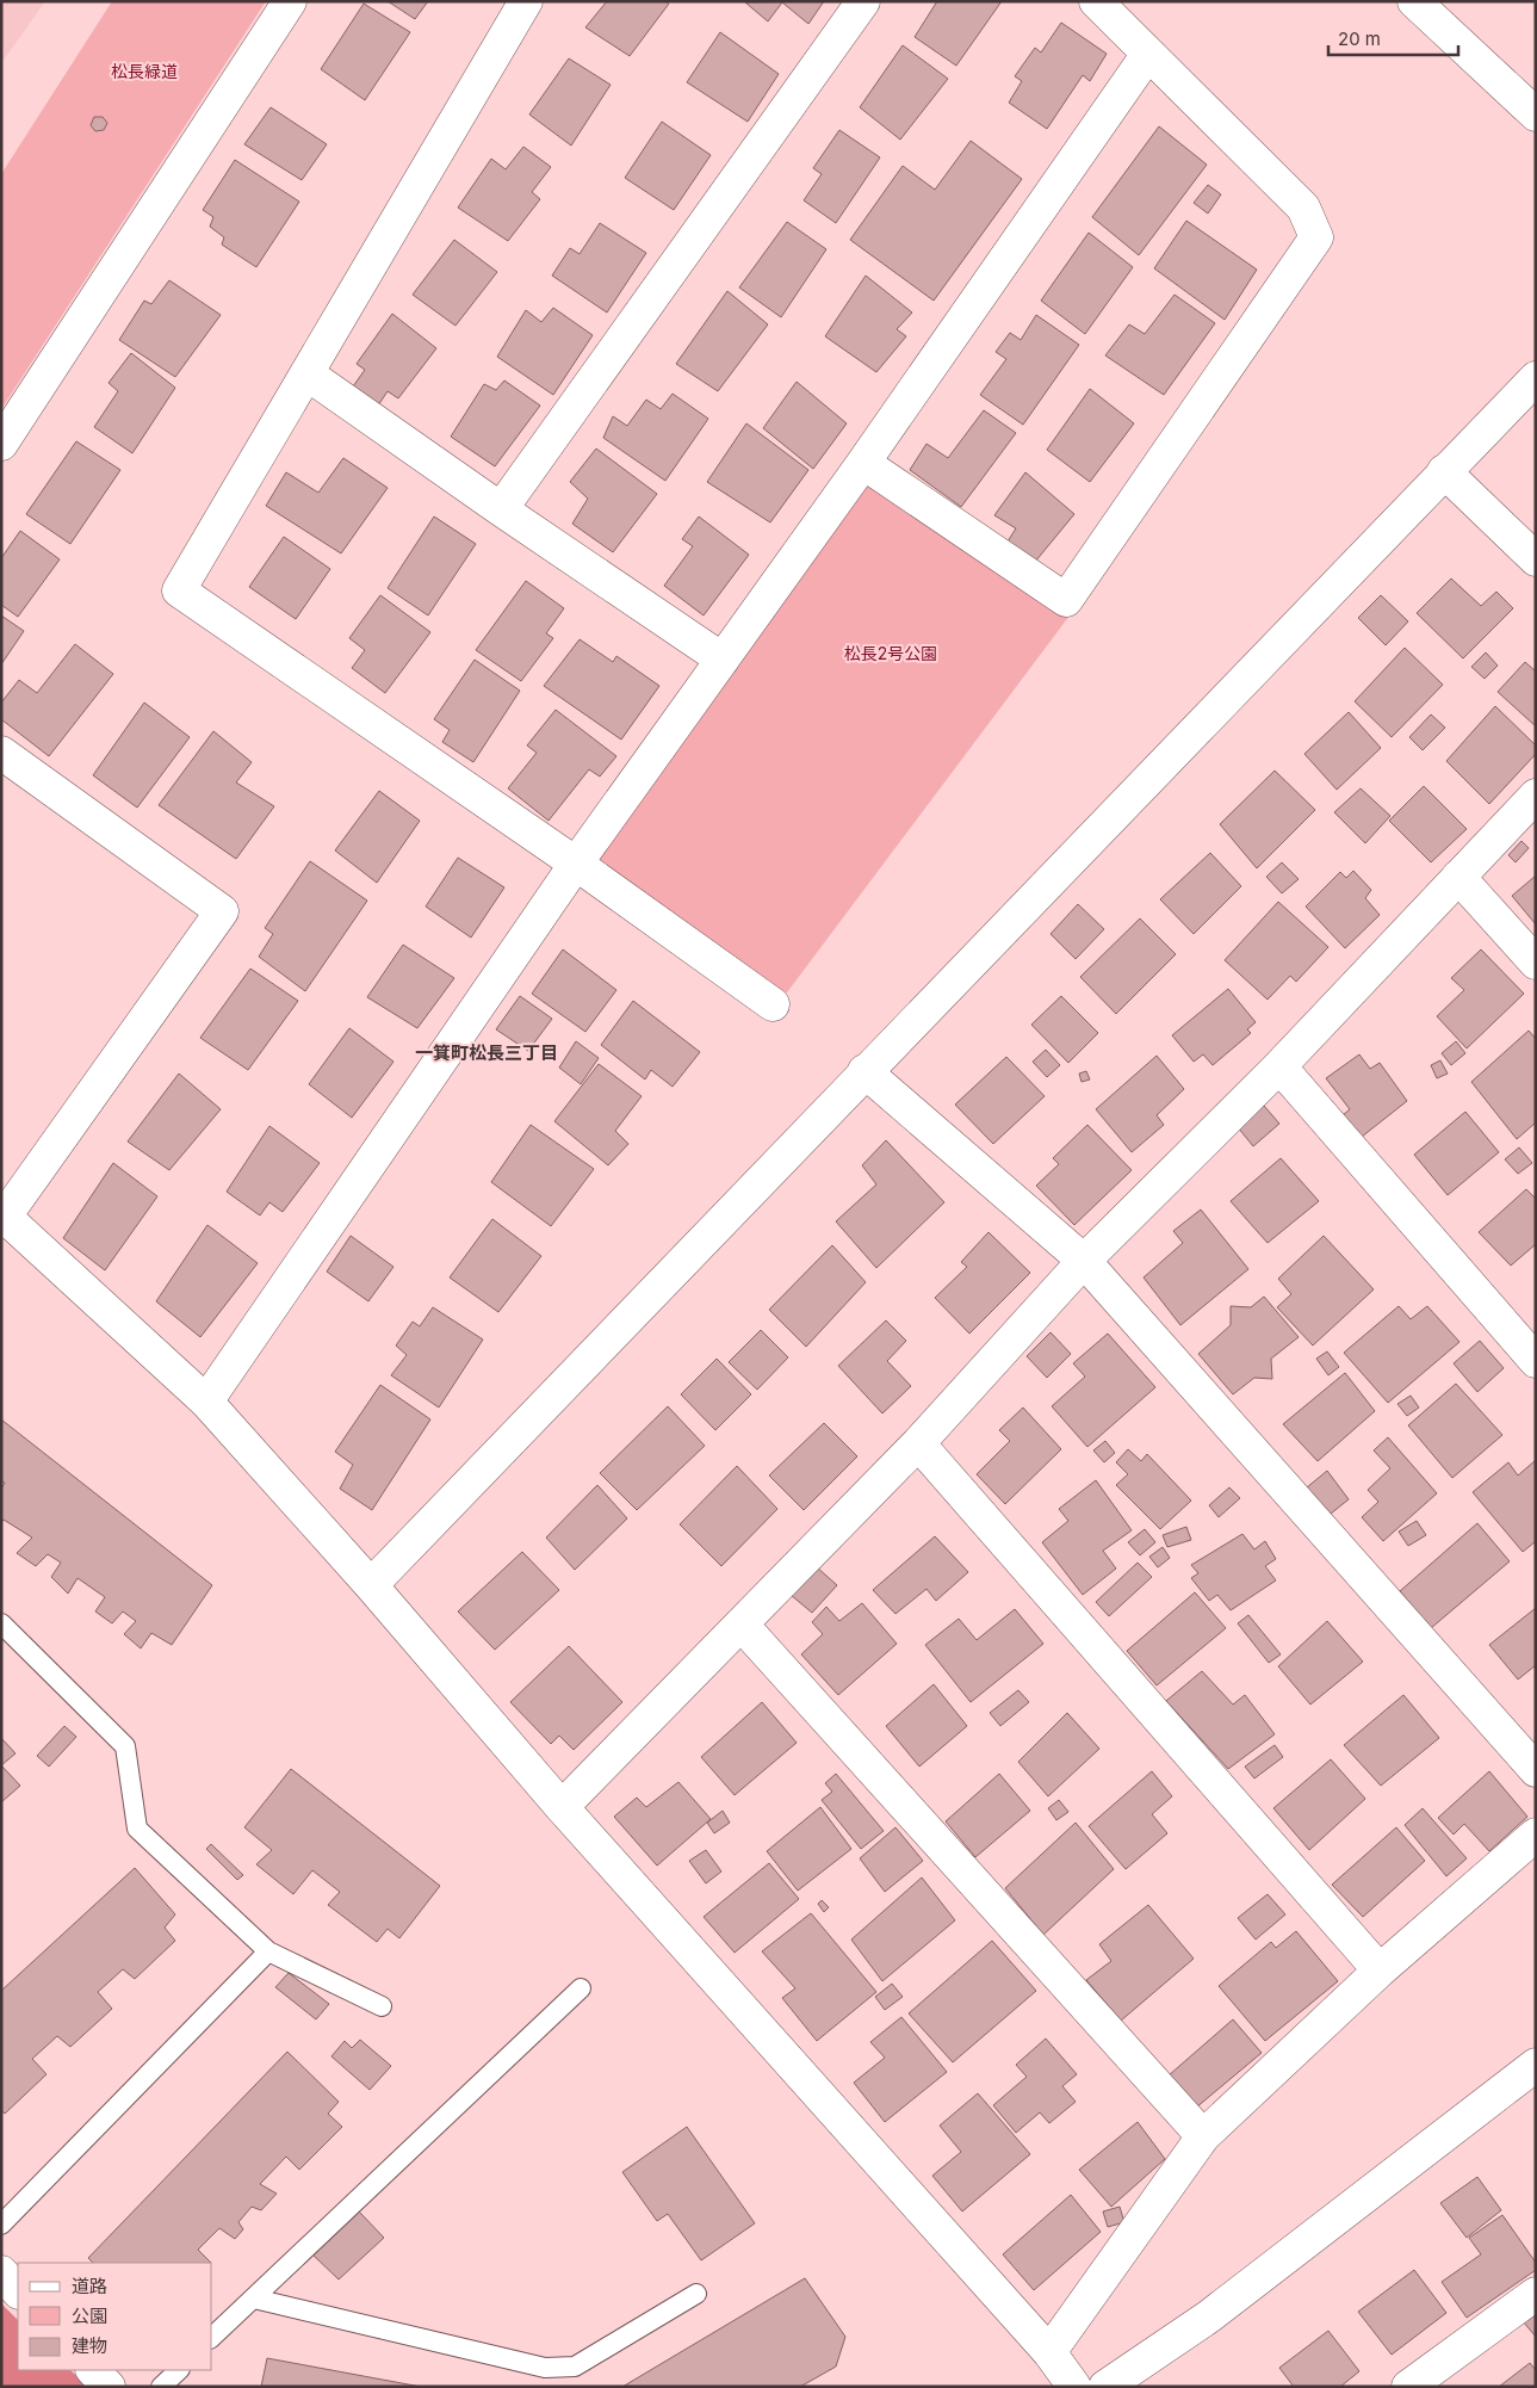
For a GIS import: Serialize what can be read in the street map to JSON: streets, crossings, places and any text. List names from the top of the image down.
{
  "districts": ["一箕町松長三丁目"],
  "parks": ["松長緑道", "松長2号公園"],
  "legend": ["道路", "公園", "建物"],
  "scale_bar": "20 m"
}
